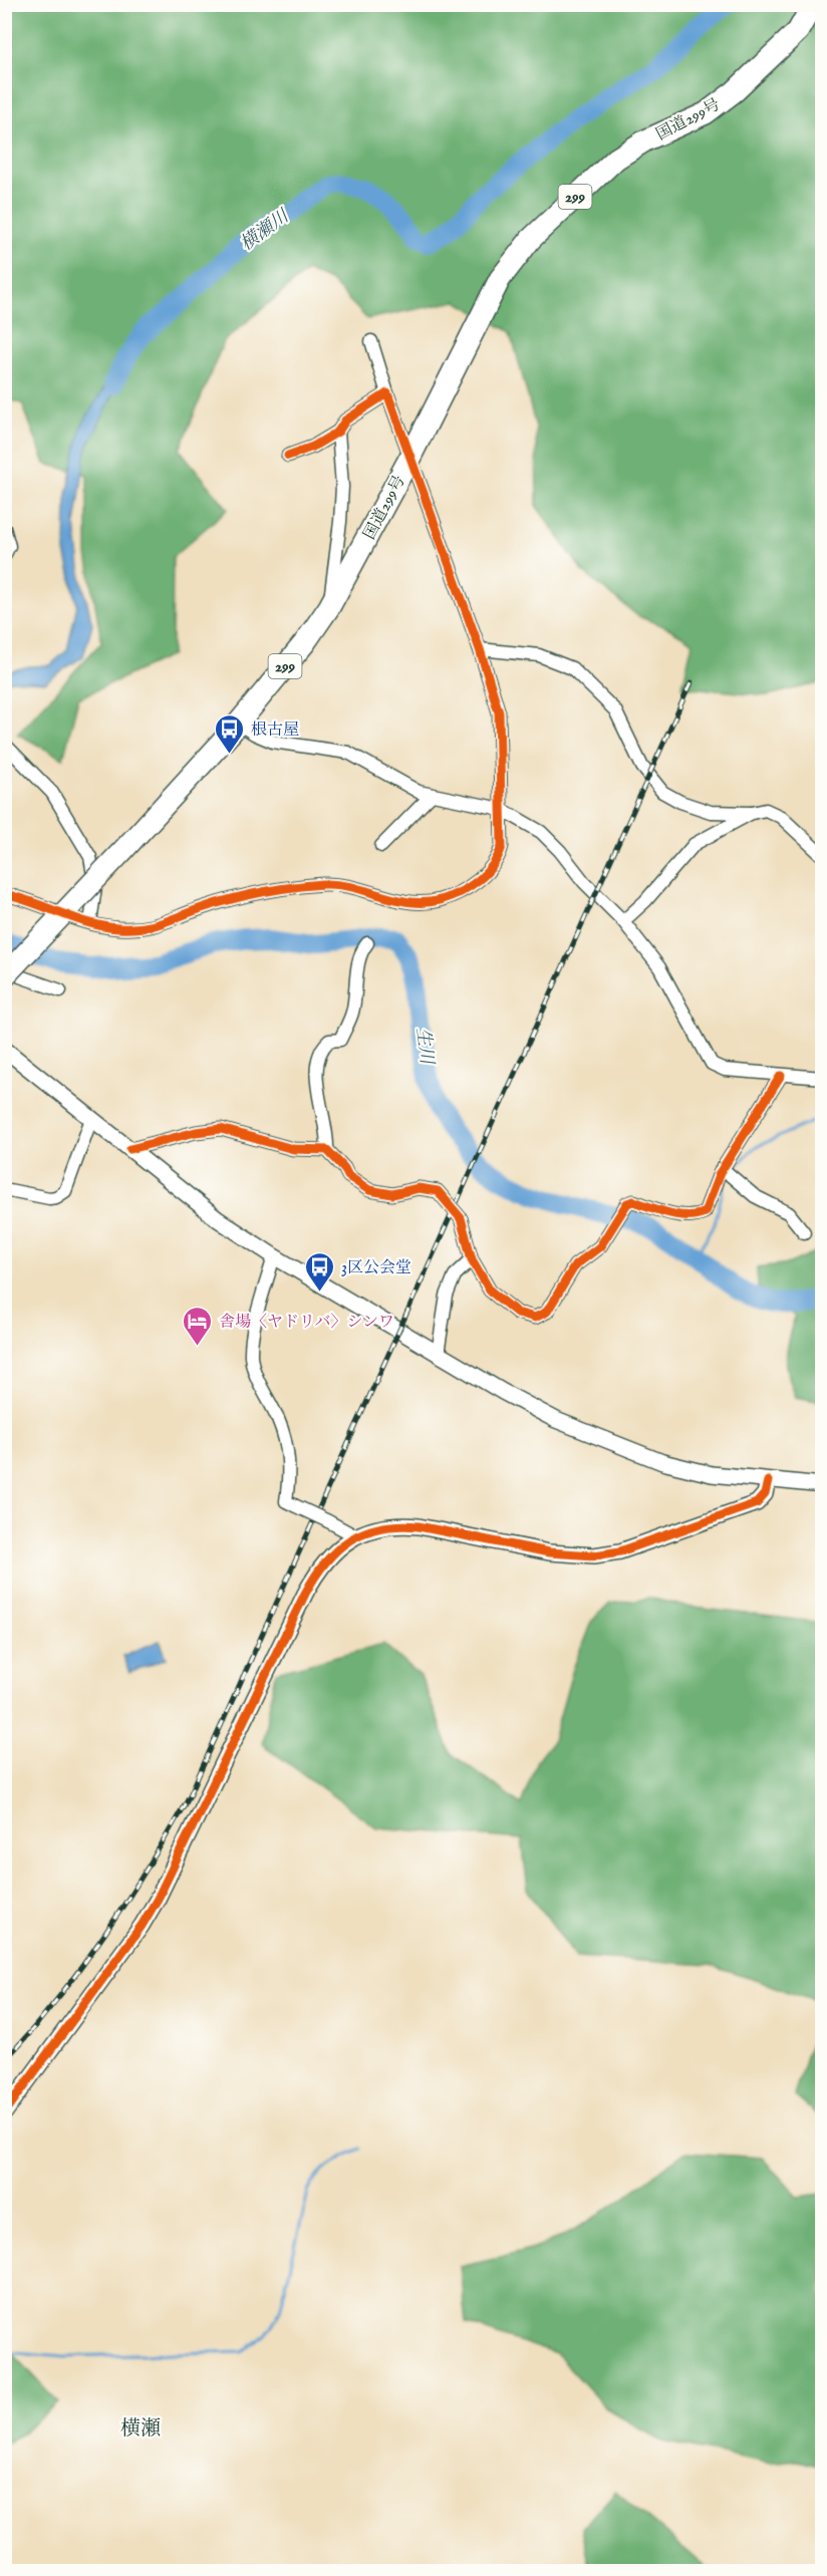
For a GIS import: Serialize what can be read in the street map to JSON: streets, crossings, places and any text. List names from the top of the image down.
{
  "streets": {
    "highway": ["国道299号", "299"]
  },
  "districts": ["横瀬"],
  "water": ["横瀬川", "生川"],
  "places": {
    "bus stop": ["根古屋", "3区公会堂"],
    "hotel": ["舎場〈ヤドリバ〉シンワ"]
  }
}
